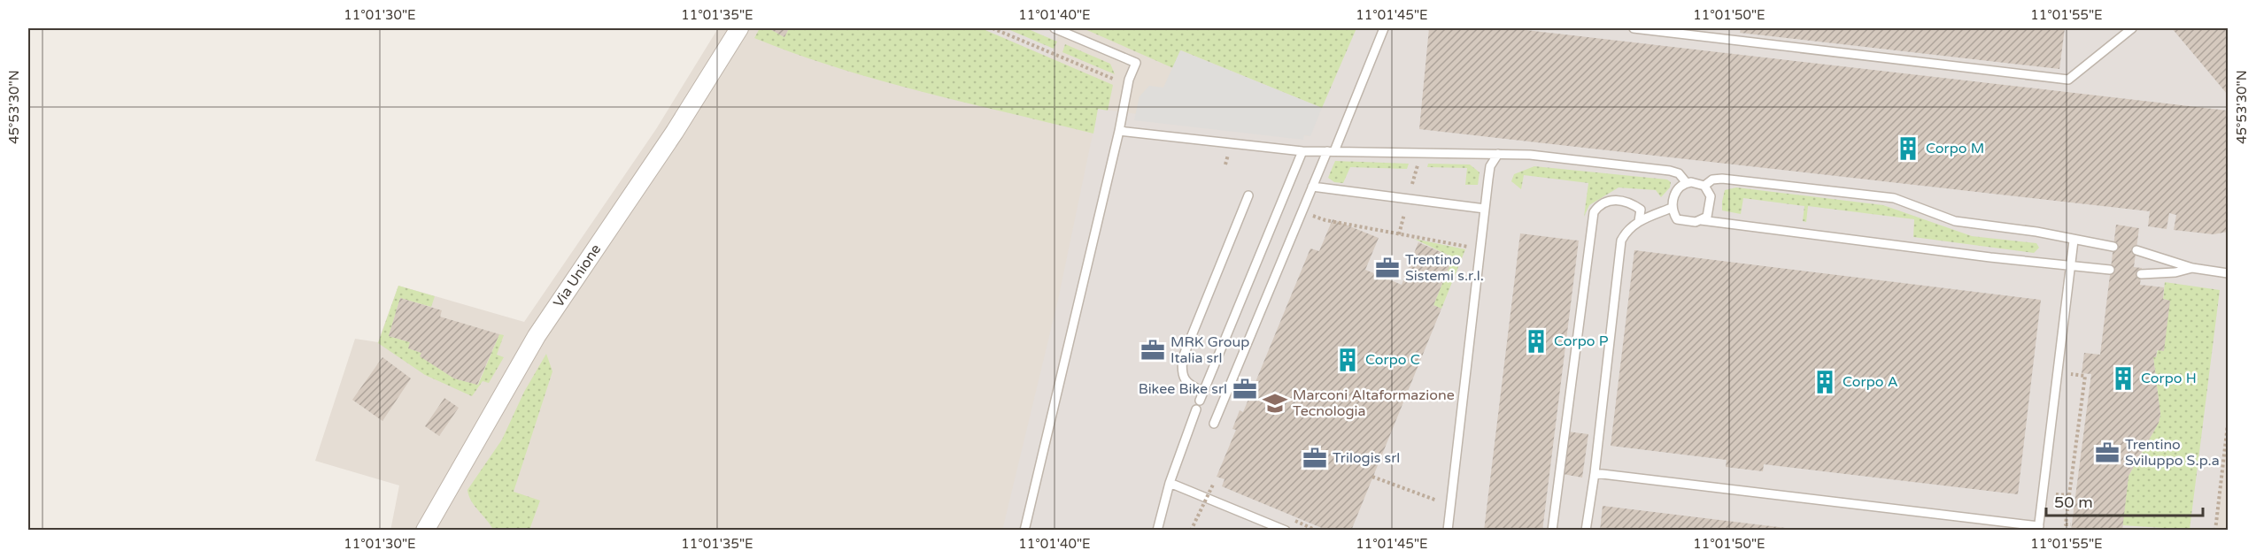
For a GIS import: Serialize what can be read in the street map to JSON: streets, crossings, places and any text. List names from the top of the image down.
{
  "streets": {
    "street": ["Via Unione"]
  },
  "places": {
    "building": [
      "Corpo M",
      "Corpo P",
      "Corpo C",
      "Corpo H",
      "Corpo A"
    ],
    "office": [
      "Trentino Sistemi s.r.l.",
      "MRK Group Italia srl",
      "Bikee Bike srl",
      "Trentino Sviluppo S.p.a",
      "Trilogis srl"
    ],
    "school or university": ["Marconi Altaformazione Tecnologia"]
  },
  "scale_bar": "50 m",
  "coordinates": [
    "11°01'30\"E",
    "11°01'35\"E",
    "11°01'40\"E",
    "11°01'45\"E",
    "11°01'50\"E",
    "11°01'55\"E",
    "45°53'30\"N"
  ]
}
